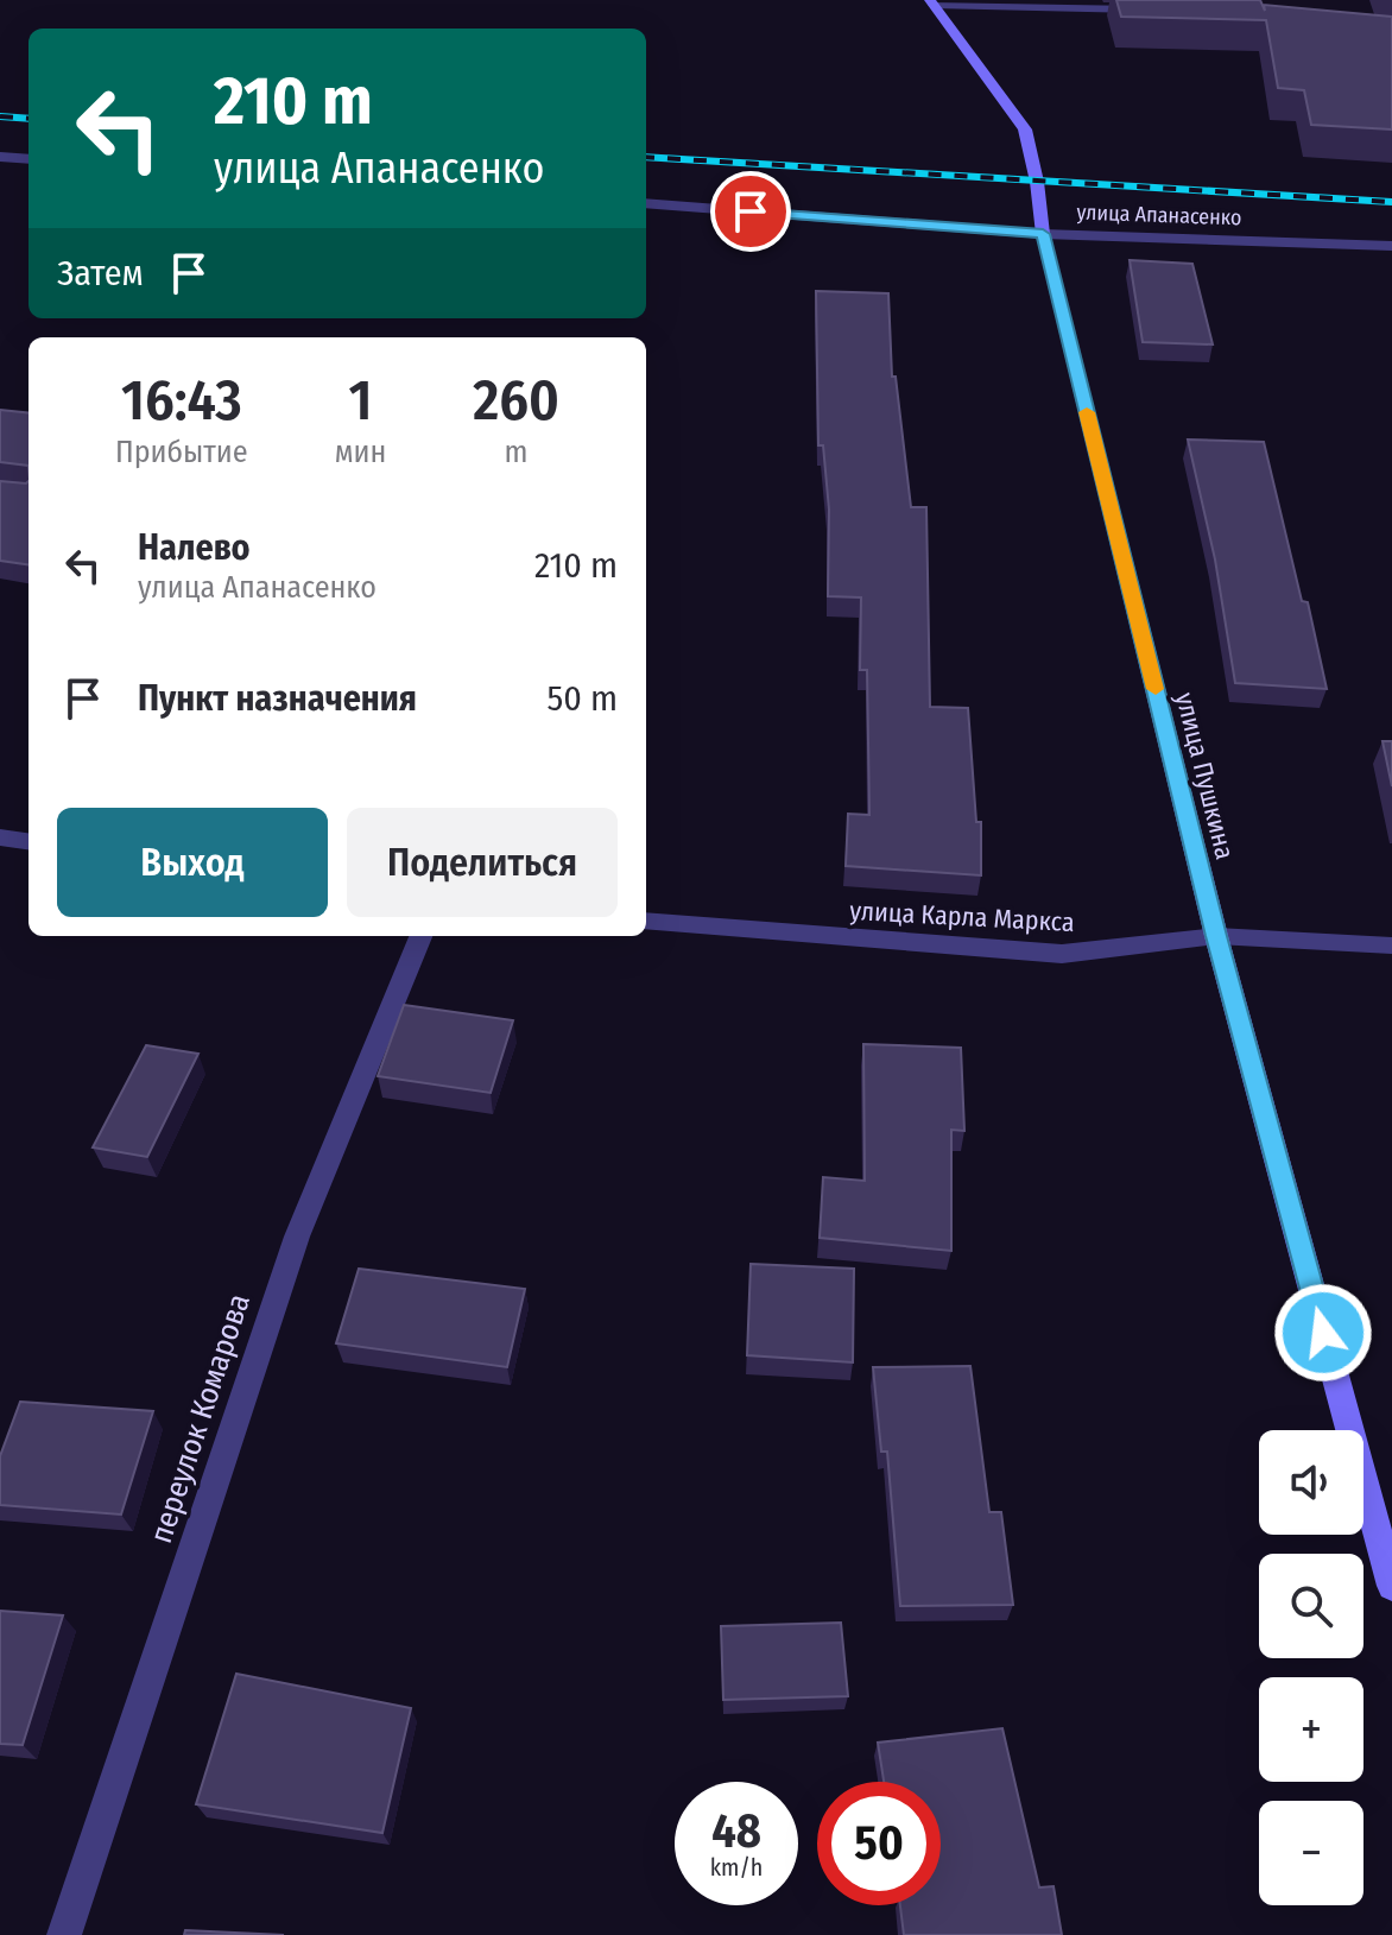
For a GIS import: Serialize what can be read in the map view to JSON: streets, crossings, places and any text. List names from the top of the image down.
{
  "streets": {
    "main road": ["улица Пушкина"],
    "street": ["улица Апанасенко", "улица Карла Маркса", "переулок Комарова"]
  },
  "crossings": [
    ["улица Апанасенко", "улица Пушкина"],
    ["улица Пушкина", "улица Карла Маркса"]
  ],
  "page": {
    "turn": ["210 m", "улица Апанасенко"],
    "then": "Затем",
    "eta": [
      "16:43",
      "Прибытие",
      "1",
      "мин",
      "260",
      "m"
    ],
    "list": [
      {
        "name": "Налево",
        "note": "улица Апанасенко",
        "value": "210 m"
      },
      {
        "name": "Пункт назначения",
        "value": "50 m"
      }
    ],
    "buttons": ["Выход", "Поделиться"],
    "map_buttons": ["+", "−"],
    "speed": "48 km/h",
    "limit": "50"
  }
}
